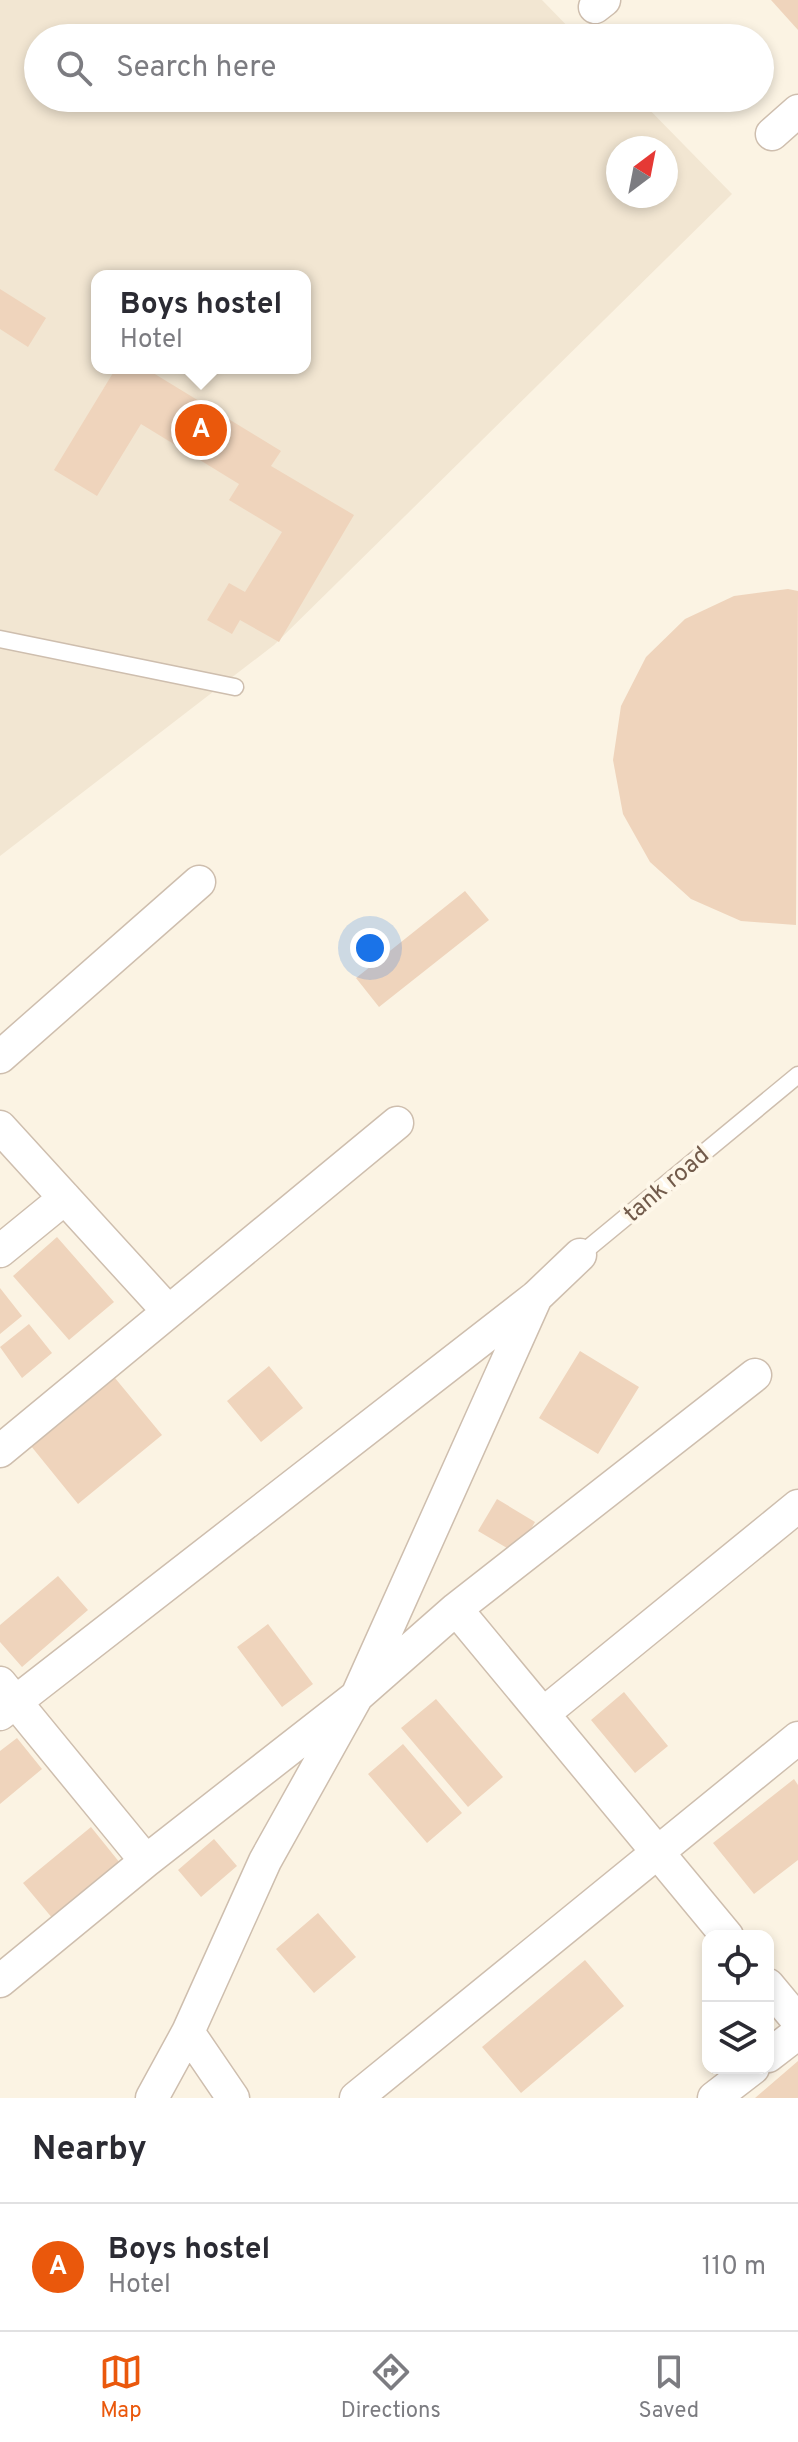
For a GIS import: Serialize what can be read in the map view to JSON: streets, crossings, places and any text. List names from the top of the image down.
{
  "streets": {
    "street": ["tank road"]
  },
  "north": "top right",
  "page": {
    "search": "Search here",
    "popup": ["Boys hostel", "Hotel"],
    "pins": "A",
    "heading": "Nearby",
    "list": [
      {
        "mark": "A",
        "name": "Boys hostel",
        "note": "Hotel",
        "value": "110 m"
      }
    ],
    "nav": ["Map", "Directions", "Saved"]
  }
}
